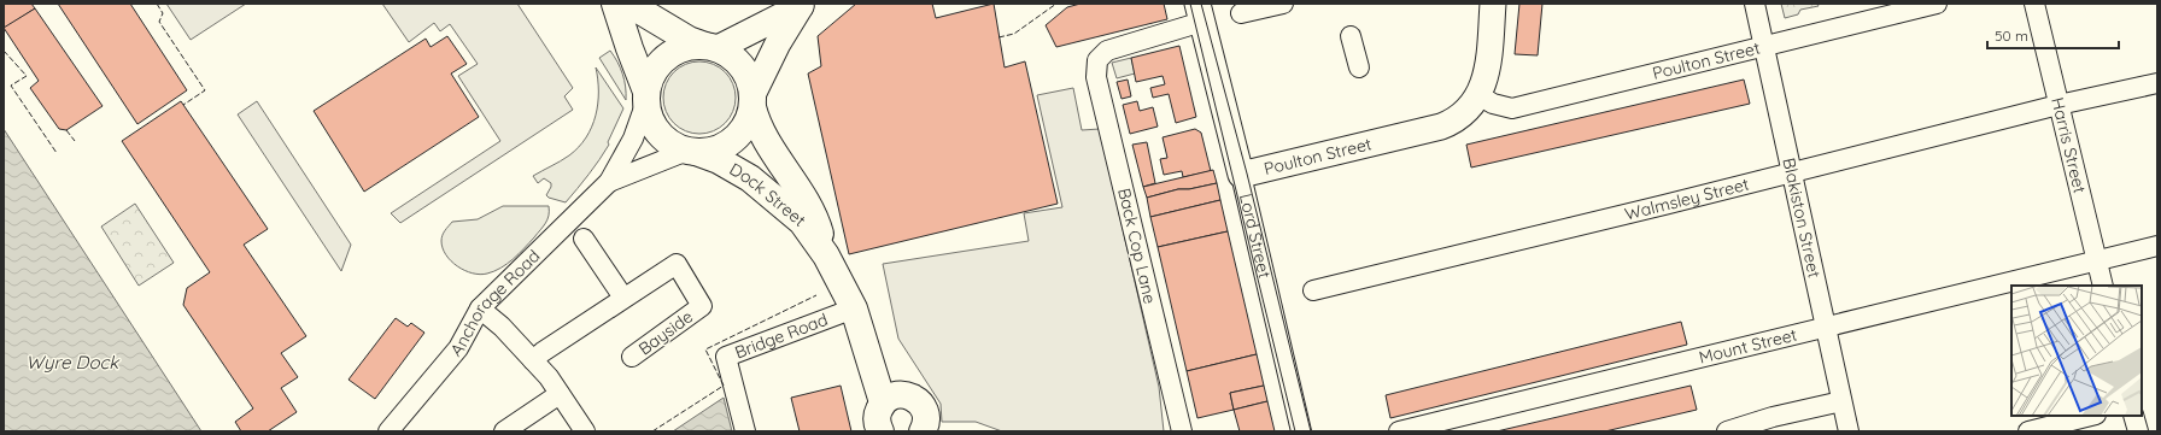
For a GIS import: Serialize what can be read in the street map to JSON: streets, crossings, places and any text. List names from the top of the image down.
{
  "streets": {
    "highway": ["Dock Street"],
    "main road": ["Poulton Street", "Lord Street"],
    "street": [
      "Harris Street",
      "Walmsley Street",
      "Blakiston Street",
      "Back Cop Lane",
      "Anchorage Road",
      "Bayside",
      "Bridge Road",
      "Mount Street"
    ]
  },
  "crossings": [
    ["Poulton Street", "Blakiston Street"],
    ["Poulton Street", "Lord Street"],
    ["Harris Street", "Walmsley Street"],
    ["Harris Street", "Mount Street"],
    ["Dock Street", "Anchorage Road"],
    ["Dock Street", "Bridge Road"],
    ["Walmsley Street", "Blakiston Street"],
    ["Blakiston Street", "Mount Street"],
    ["Lord Street", "Back Cop Lane"]
  ],
  "water": ["Wyre Dock"],
  "scale_bar": "50 m"
}
